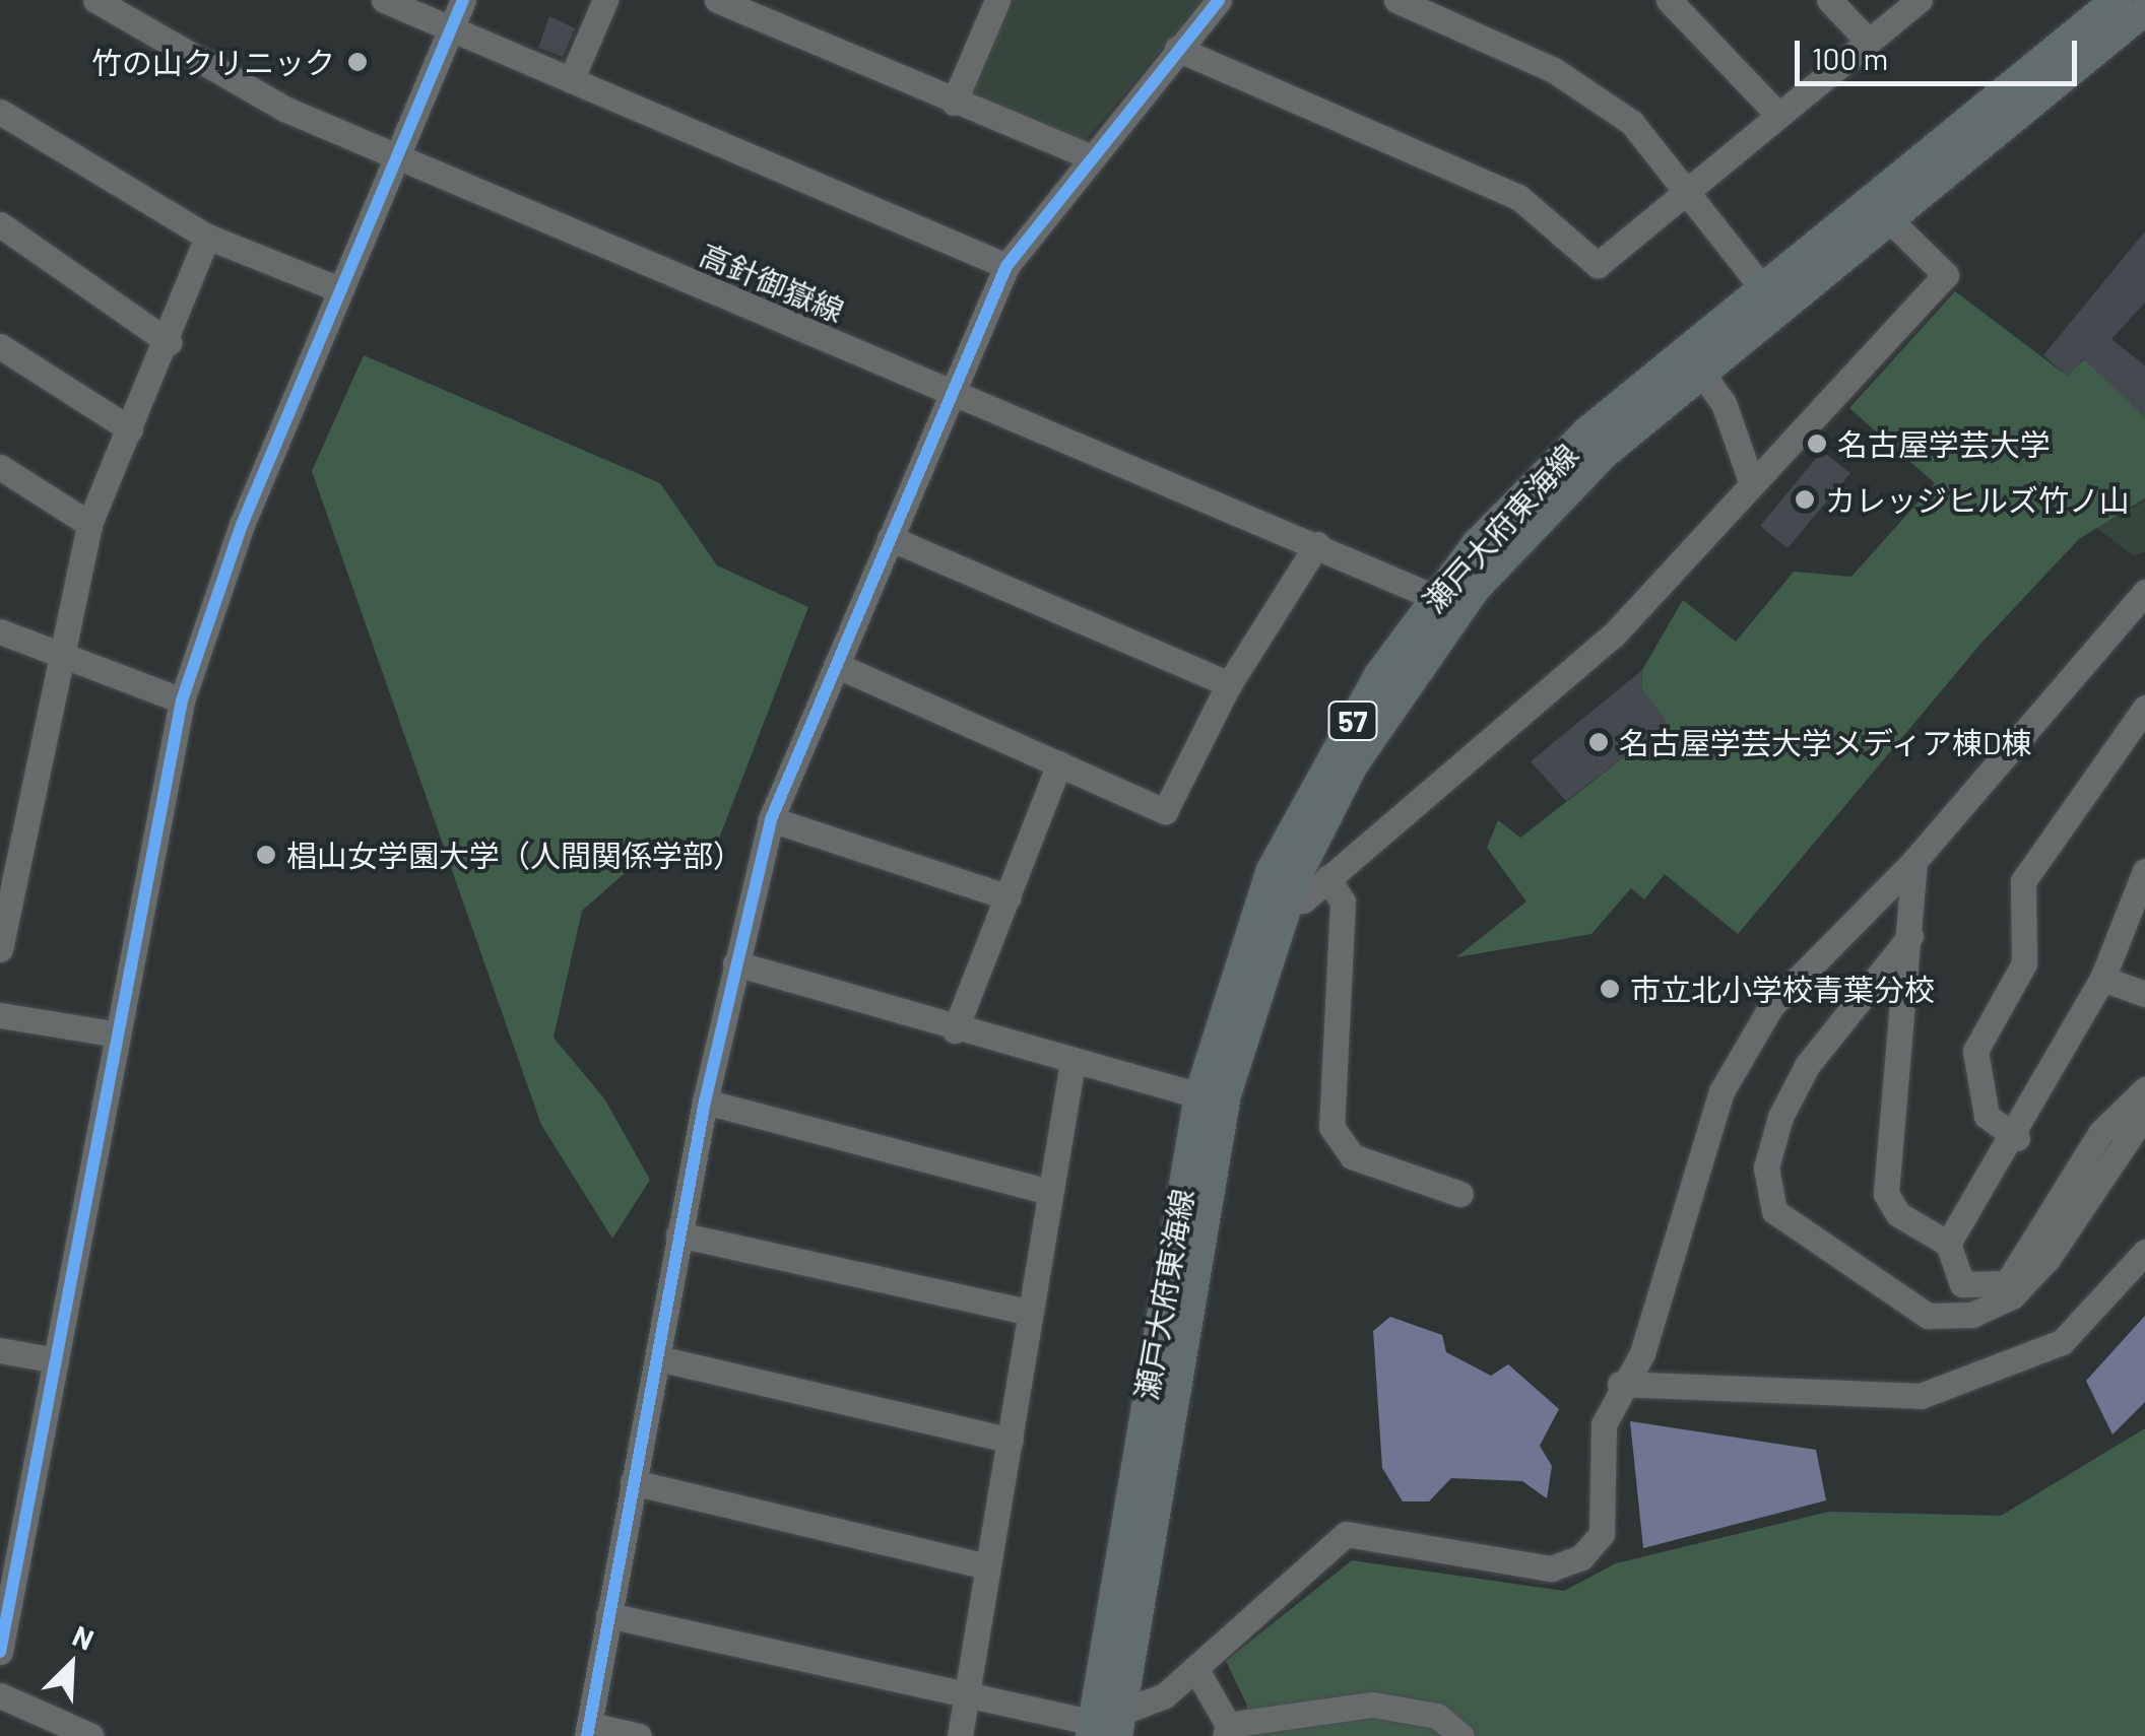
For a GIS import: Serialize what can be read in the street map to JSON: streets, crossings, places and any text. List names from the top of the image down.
{
  "streets": {
    "main road": ["瀬戸大府東海線", "57"],
    "street": ["高針御嶽線"]
  },
  "crossings": [
    ["高針御嶽線", "瀬戸大府東海線"]
  ],
  "places": [
    "竹の山クリニック",
    "名古屋学芸大学",
    "カレッジヒルズ竹ノ山",
    "名古屋学芸大学メディア棟D棟",
    "椙山女学園大学（人間関係学部）",
    "市立北小学校青葉分校"
  ],
  "scale_bar": "100 m",
  "north": "top right"
}
